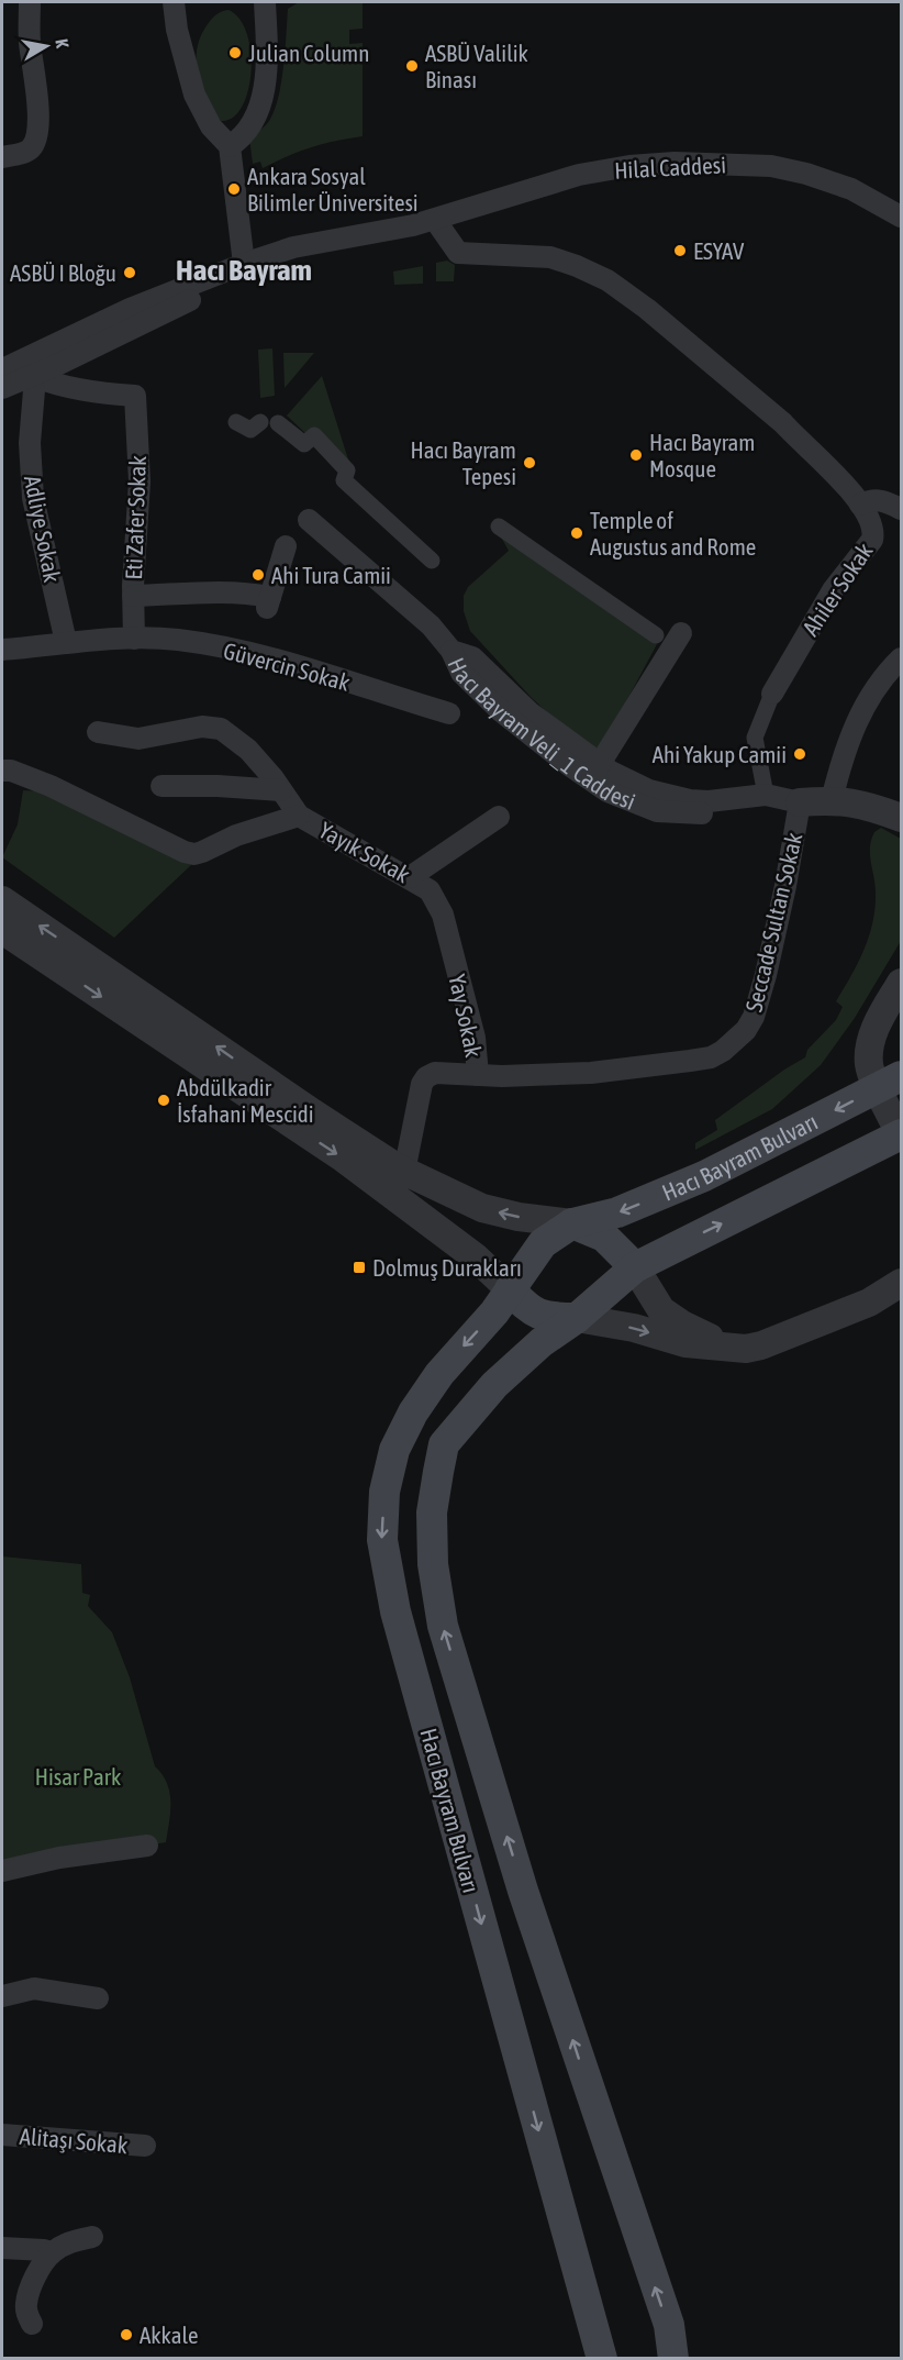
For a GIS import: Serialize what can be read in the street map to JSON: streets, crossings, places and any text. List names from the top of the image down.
{
  "streets": {
    "main road": ["Hacı Bayram Bulvarı"],
    "street": [
      "Hilal Caddesi",
      "Eti Zafer Sokak",
      "Adliye Sokak",
      "Ahiler Sokak",
      "Güvercin Sokak",
      "Hacı Bayram Veli_1 Caddesi",
      "Yayık Sokak",
      "Seccade Sultan Sokak",
      "Yay Sokak",
      "Alitaşı Sokak"
    ]
  },
  "crossings": [
    ["Hilal Caddesi", "Ahiler Sokak"],
    ["Eti Zafer Sokak", "Adliye Sokak"],
    ["Eti Zafer Sokak", "Güvercin Sokak"],
    ["Adliye Sokak", "Güvercin Sokak"],
    ["Ahiler Sokak", "Hacı Bayram Veli_1 Caddesi"],
    ["Hacı Bayram Veli_1 Caddesi", "Seccade Sultan Sokak"],
    ["Yayık Sokak", "Yay Sokak"],
    ["Seccade Sultan Sokak", "Yay Sokak"]
  ],
  "districts": ["Hacı Bayram"],
  "parks": ["Hisar Park"],
  "places": {
    "other": [
      "Julian Column",
      "ASBÜ Valilik Binası",
      "Ankara Sosyal Bilimler Üniversitesi",
      "ESYAV",
      "ASBÜ I Bloğu",
      "Hacı Bayram Mosque",
      "Hacı Bayram Tepesi",
      "Temple of Augustus and Rome",
      "Ahi Tura Camii",
      "Ahi Yakup Camii",
      "Abdülkadir İsfahani Mescidi",
      "Akkale"
    ],
    "transit": ["Dolmuş Durakları"]
  },
  "north": "right"
}
